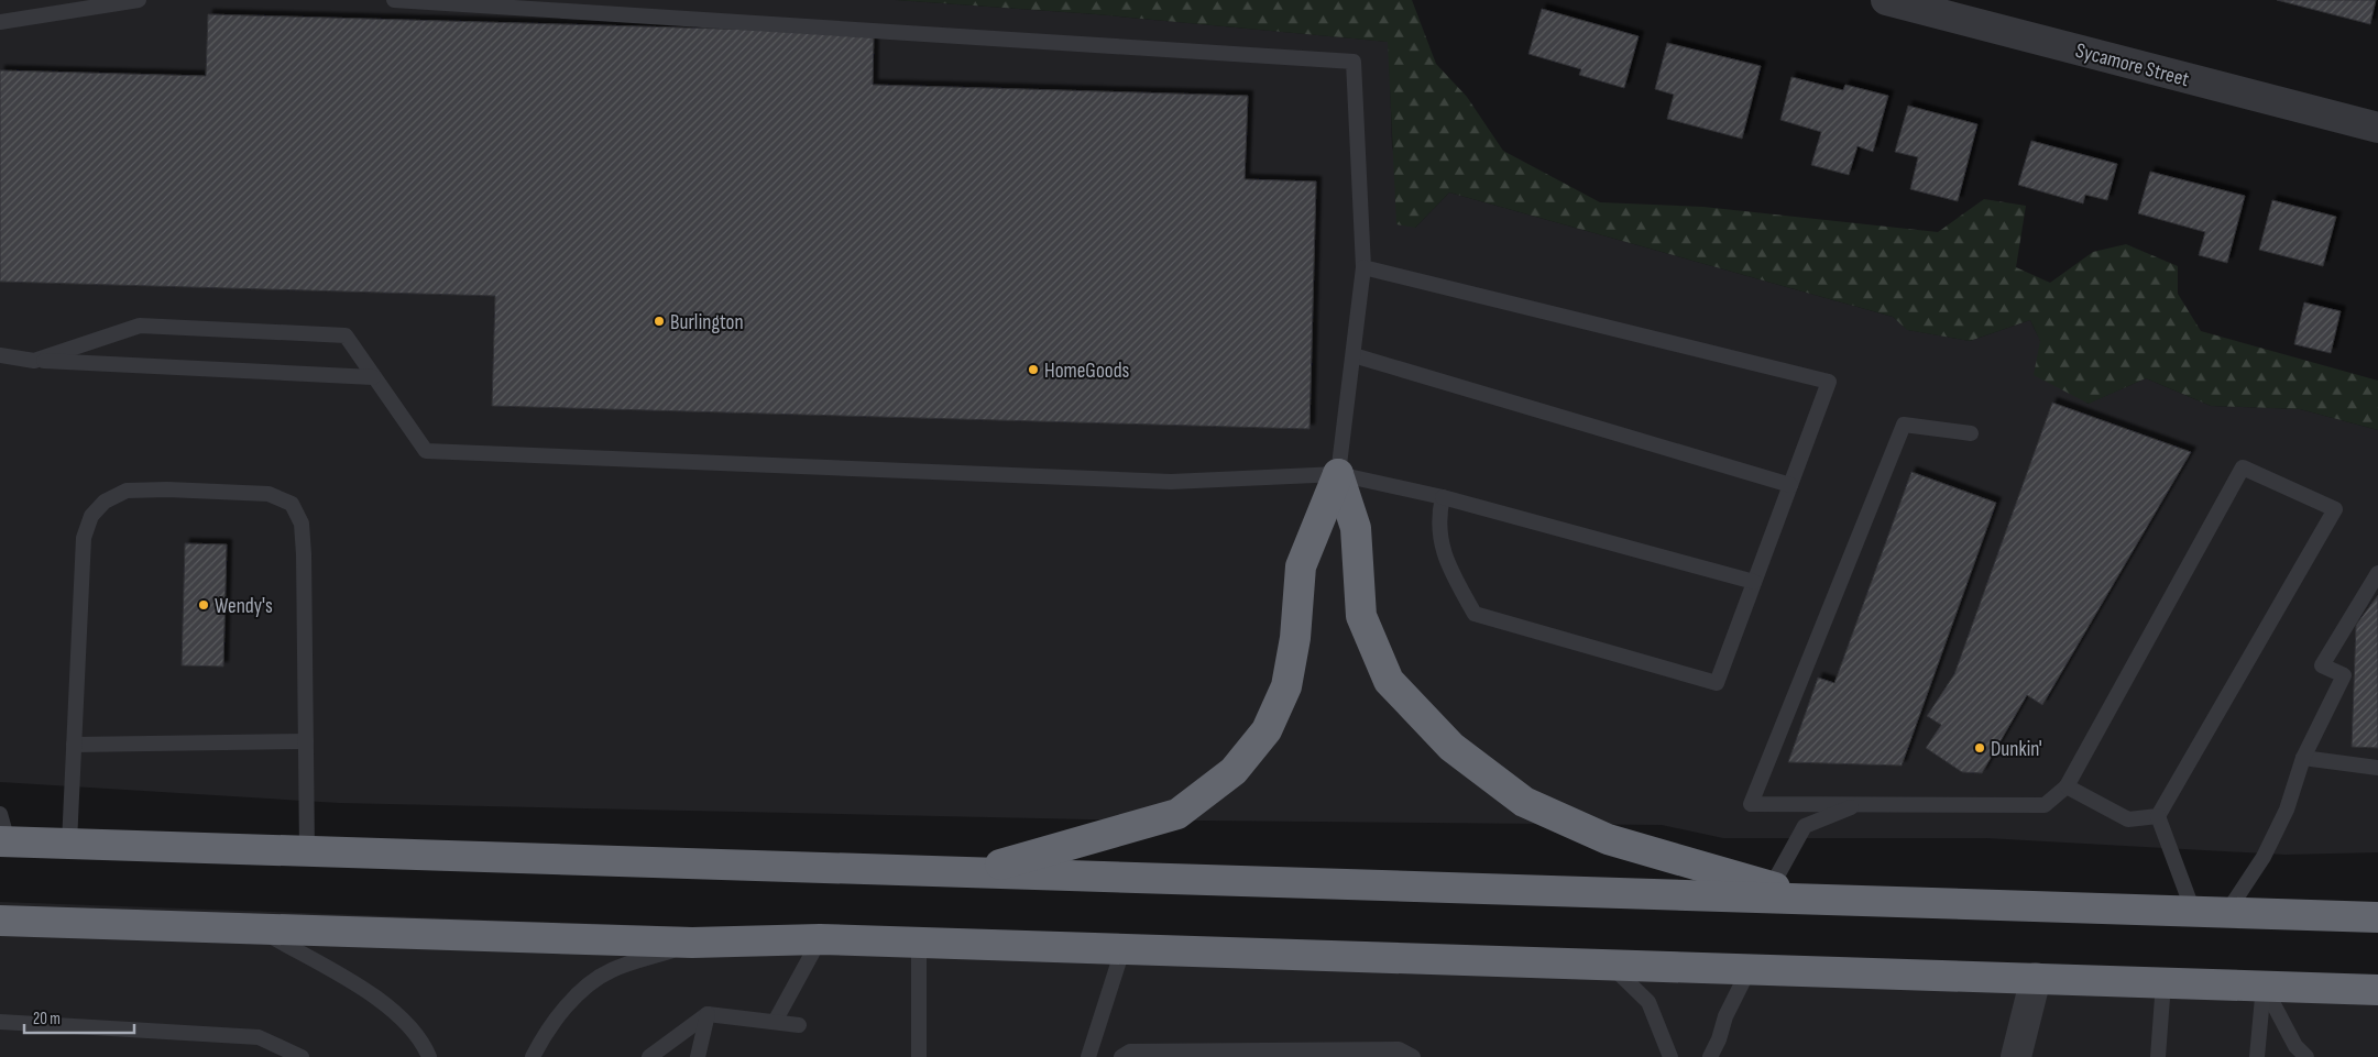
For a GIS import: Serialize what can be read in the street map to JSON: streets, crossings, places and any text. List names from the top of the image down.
{
  "streets": {
    "street": ["Sycamore Street"]
  },
  "places": [
    "Burlington",
    "HomeGoods",
    "Wendy's",
    "Dunkin'"
  ],
  "scale_bar": "20 m"
}
